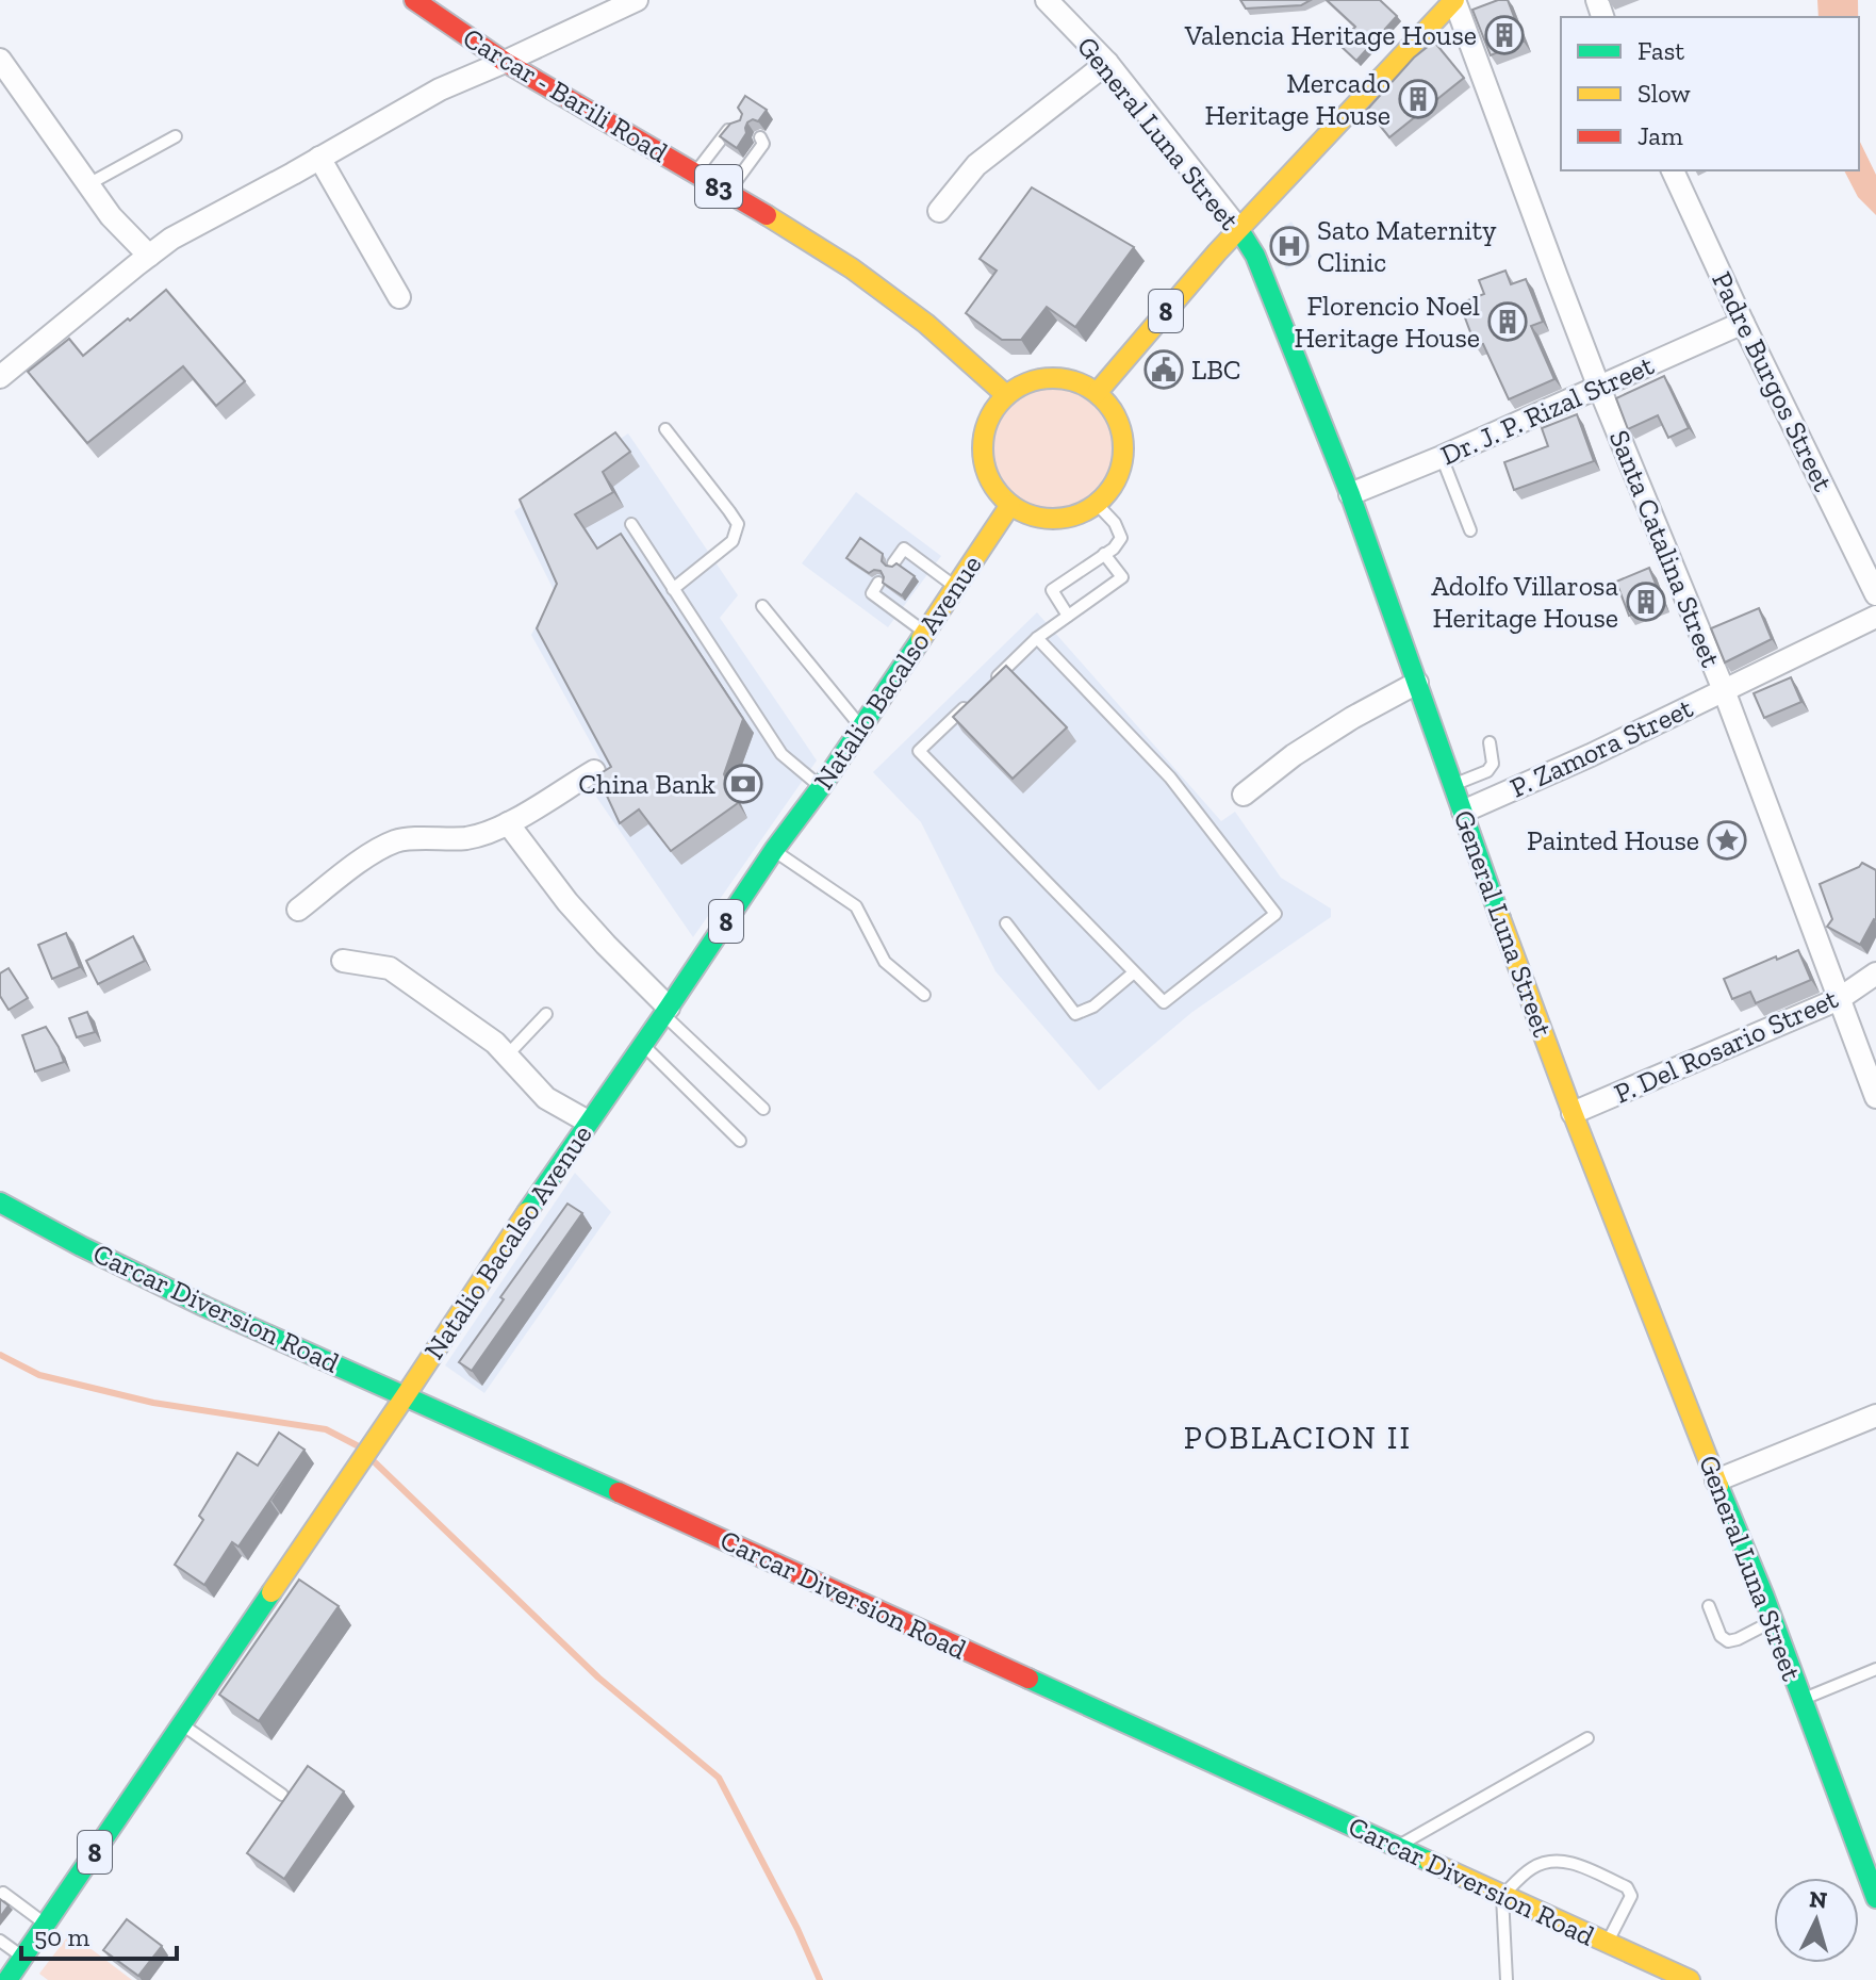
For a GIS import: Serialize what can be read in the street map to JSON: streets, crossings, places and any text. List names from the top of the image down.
{
  "streets": {
    "main road": [
      "Carcar - Barili Road",
      "General Luna Street",
      "83",
      "8",
      "Natalio Bacalso Avenue",
      "Carcar Diversion Road"
    ],
    "street": [
      "Padre Burgos Street",
      "Dr. J. P. Rizal Street",
      "Santa Catalina Street",
      "P. Zamora Street",
      "P. Del Rosario Street"
    ]
  },
  "crossings": [
    ["Carcar - Barili Road", "8"],
    ["Carcar - Barili Road", "Natalio Bacalso Avenue"],
    ["General Luna Street", "8"],
    ["General Luna Street", "Dr. J. P. Rizal Street"],
    ["General Luna Street", "P. Zamora Street"],
    ["General Luna Street", "P. Del Rosario Street"],
    ["8", "Santa Catalina Street"],
    ["8", "Natalio Bacalso Avenue"],
    ["Padre Burgos Street", "Dr. J. P. Rizal Street"],
    ["Dr. J. P. Rizal Street", "Santa Catalina Street"],
    ["Santa Catalina Street", "P. Zamora Street"],
    ["Santa Catalina Street", "P. Del Rosario Street"],
    ["Natalio Bacalso Avenue", "Carcar Diversion Road"]
  ],
  "districts": ["POBLACION II"],
  "places": {
    "building": [
      "Valencia Heritage House",
      "Mercado Heritage House",
      "Florencio Noel Heritage House",
      "Adolfo Villarosa Heritage House"
    ],
    "hospital": ["Sato Maternity Clinic"],
    "public building": ["LBC"],
    "bank": ["China Bank"],
    "place": ["Painted House"]
  },
  "legend": ["Fast", "Slow", "Jam"],
  "scale_bar": "50 m",
  "north": "top"
}
